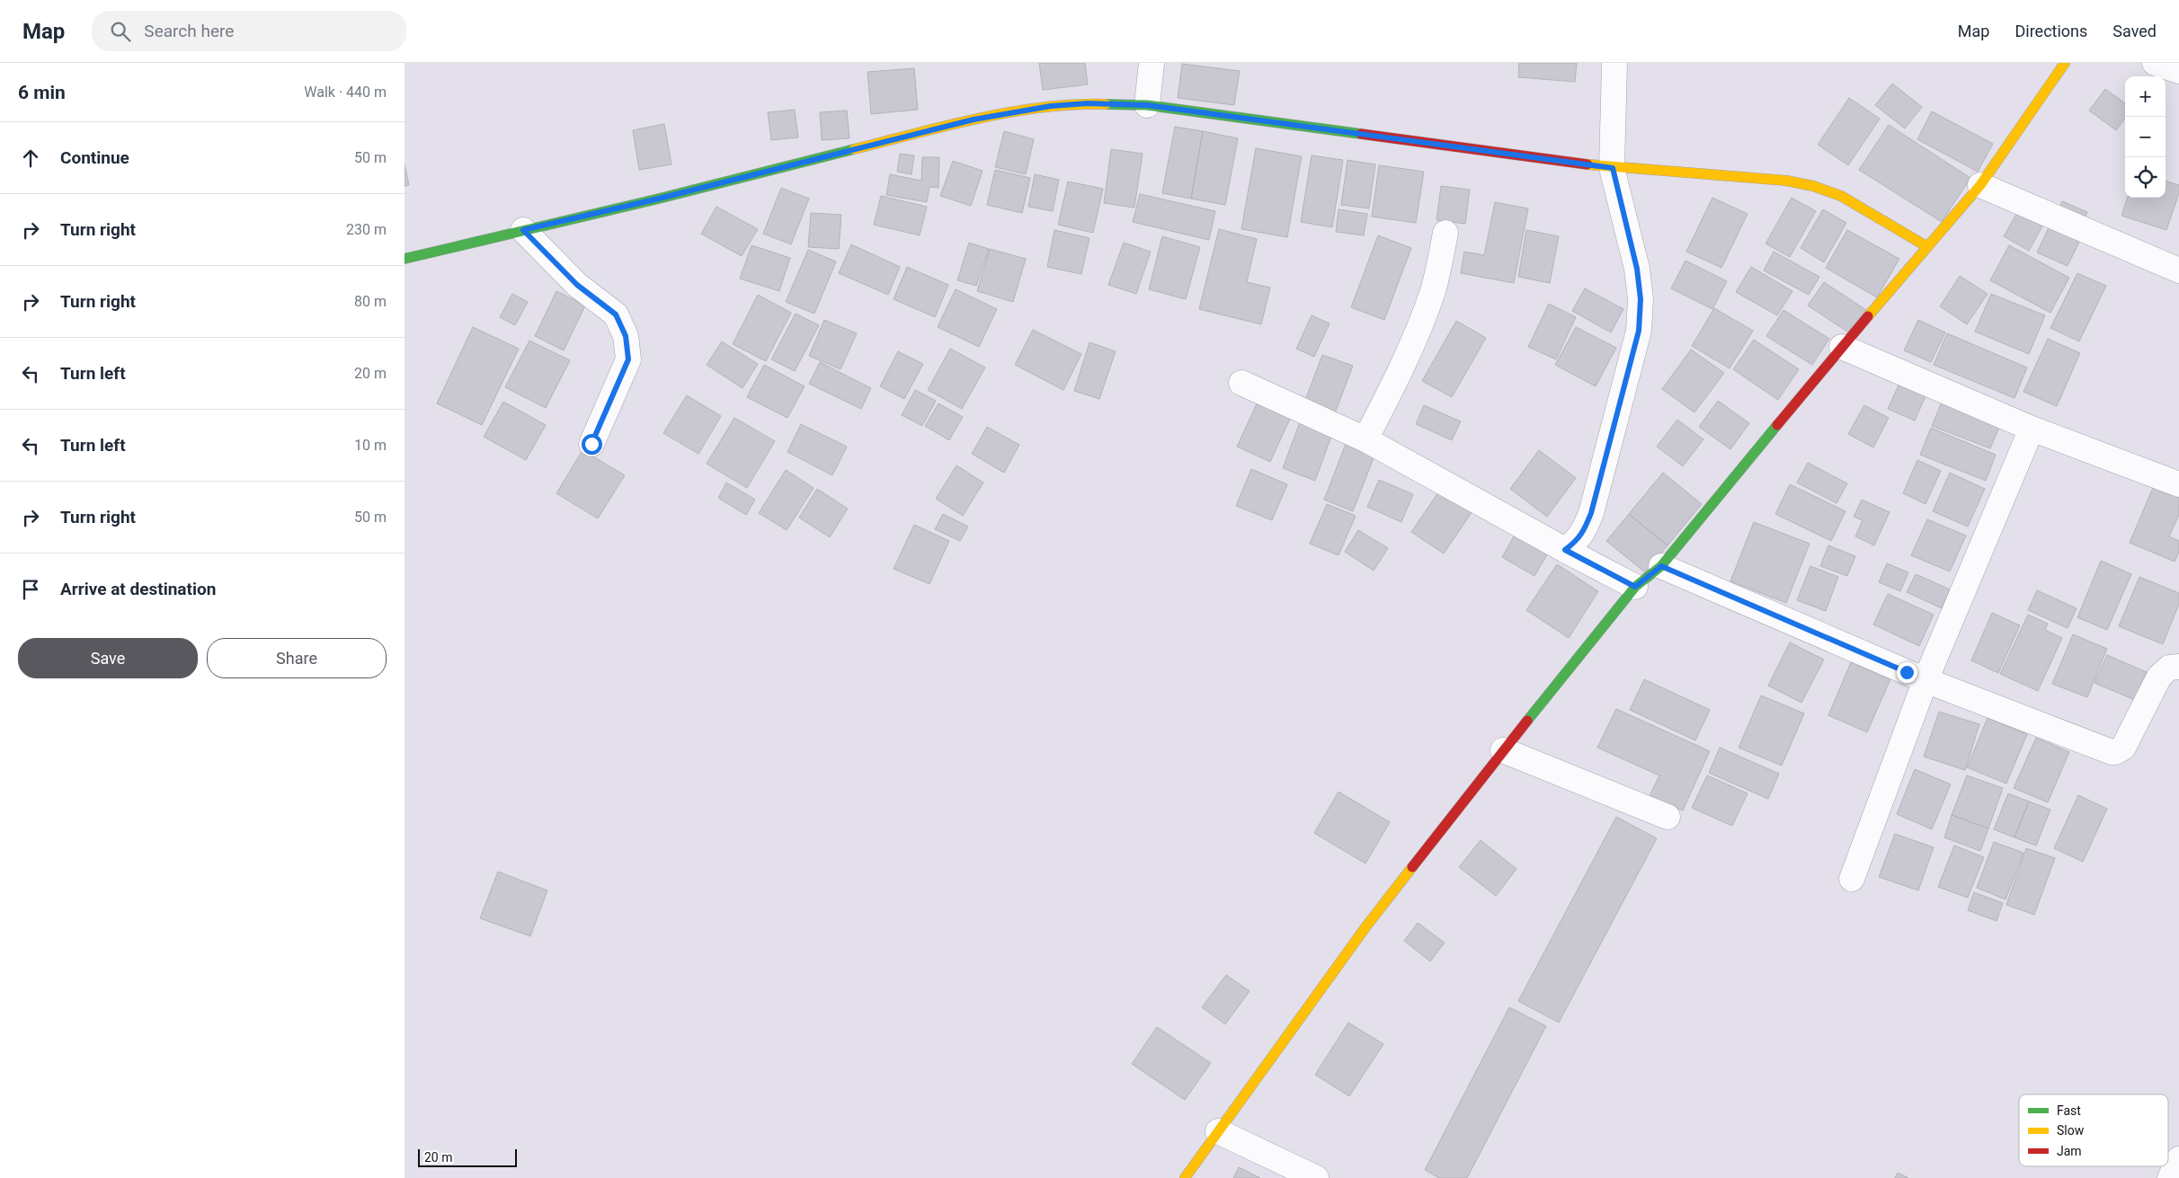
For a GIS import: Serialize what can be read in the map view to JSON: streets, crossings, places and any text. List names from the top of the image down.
{
  "legend": ["Fast", "Slow", "Jam"],
  "scale_bar": "20 m",
  "page": {
    "header": "Map",
    "search": "Search here",
    "nav": ["Map", "Directions", "Saved"],
    "heading": ["6 min", "Walk · 440 m"],
    "map_buttons": ["+", "−"],
    "list": [
      ["Continue", "50 m"],
      ["Turn right", "230 m"],
      ["Turn right", "80 m"],
      ["Turn left", "20 m"],
      ["Turn left", "10 m"],
      ["Turn right", "50 m"],
      "Arrive at destination"
    ],
    "buttons": ["Save", "Share"],
    "scale": "20 m"
  }
}
